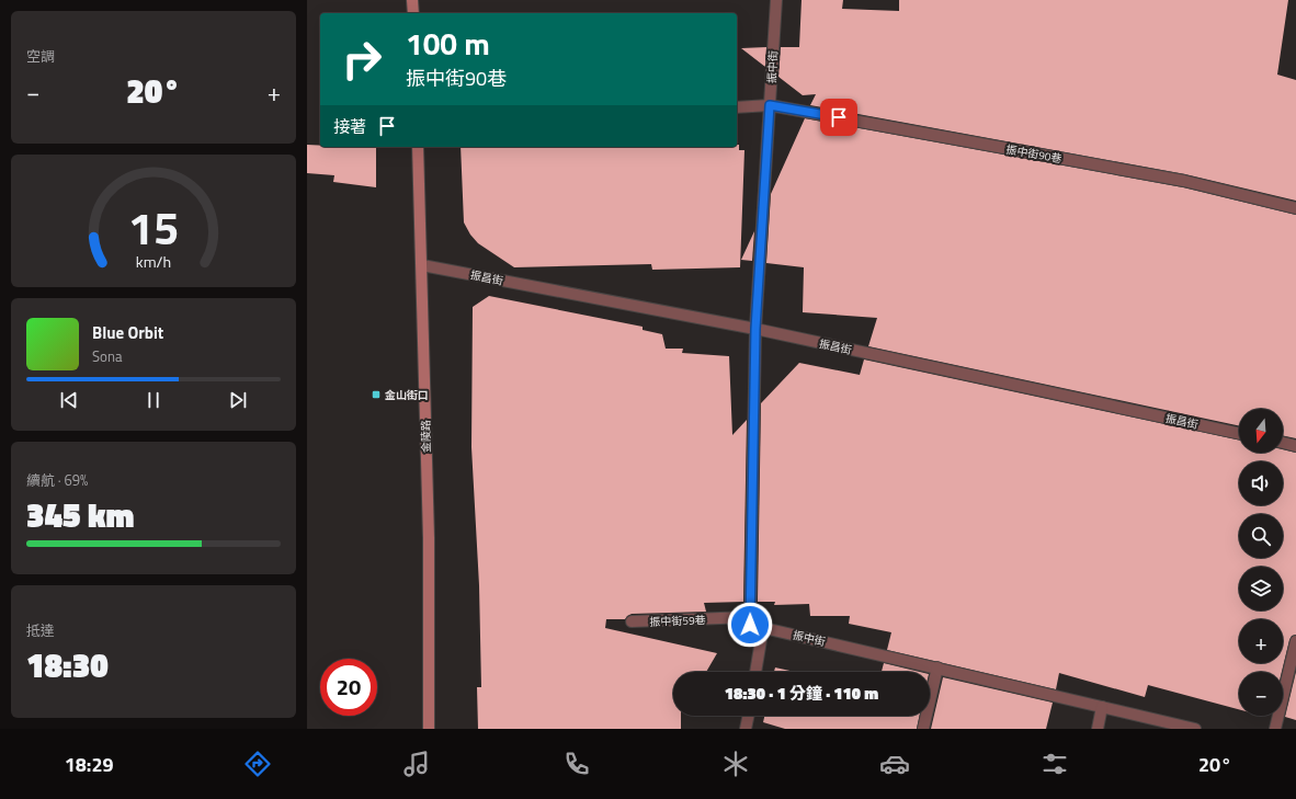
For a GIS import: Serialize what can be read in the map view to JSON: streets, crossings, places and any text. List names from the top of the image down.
{
  "streets": {
    "main road": ["金陵路"],
    "lane": [
      "振中街",
      "振中街90巷",
      "振昌街",
      "振中街59巷"
    ]
  },
  "crossings": [
    ["振中街", "振中街90巷"],
    ["振中街", "振昌街"],
    ["振中街", "振中街59巷"],
    ["振昌街", "金陵路"]
  ],
  "places": {
    "transit": ["金山街口"]
  },
  "north": "bottom",
  "page": {
    "tile": [
      "空調",
      ["續航 · 69%", "345 km"],
      ["抵達", "18:30"]
    ],
    "turn": ["100 m", "振中街90巷"],
    "heat": ["−", "20°", "+"],
    "then": "接著",
    "song": ["Blue Orbit", "Sona"],
    "map_buttons": ["+", "−"],
    "limit": "20",
    "trip": "18:30 · 1 分鐘 · 110 m",
    "tabs": ["18:29", "20°"],
    "gauge": ["15", "km/h"]
  }
}
